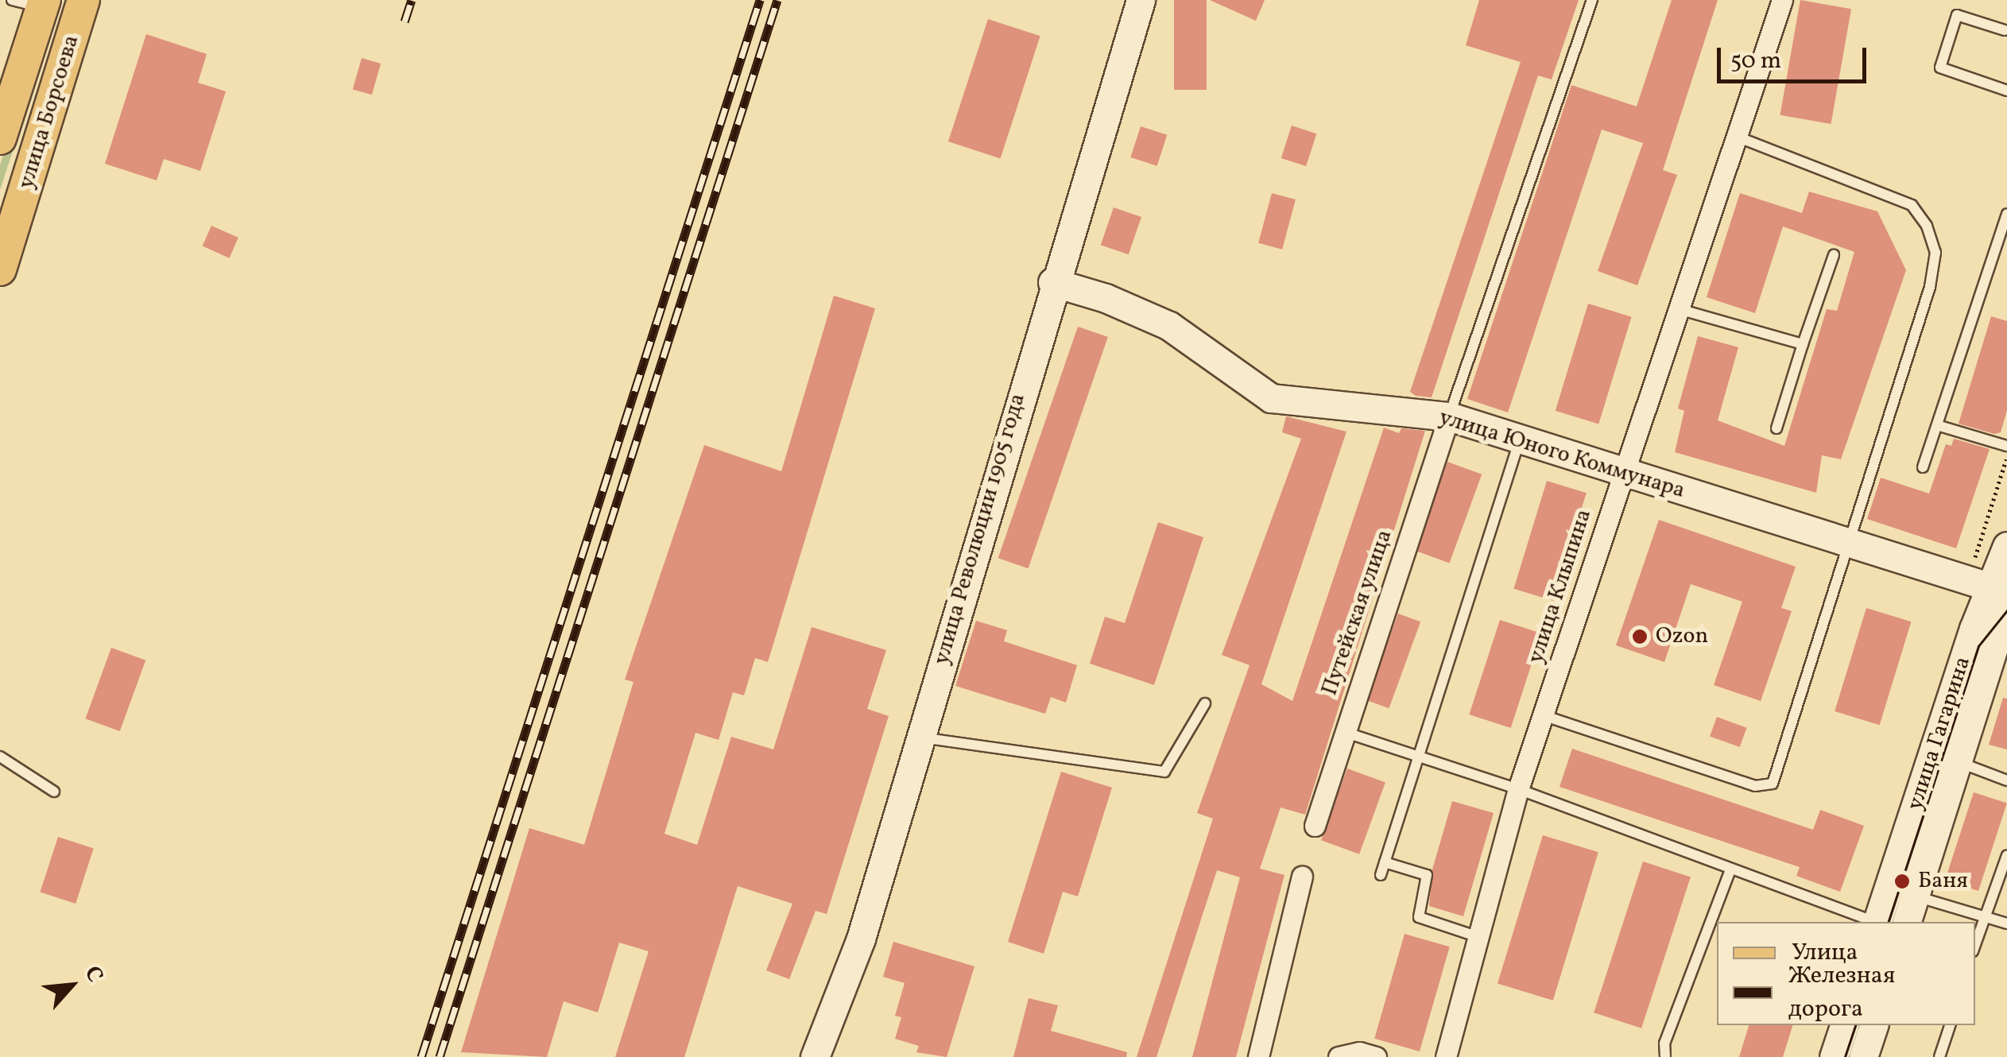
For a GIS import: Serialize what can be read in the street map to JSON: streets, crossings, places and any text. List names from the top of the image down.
{
  "streets": {
    "main road": ["улица Борсоева"],
    "street": [
      "улица Юного Коммунара",
      "улица Революции 1905 года",
      "улица Клыпина",
      "Путейская улица",
      "улица Гагарина"
    ]
  },
  "crossings": [
    ["улица Юного Коммунара", "улица Революции 1905 года"],
    ["улица Юного Коммунара", "улица Клыпина"],
    ["улица Юного Коммунара", "Путейская улица"],
    ["улица Юного Коммунара", "улица Гагарина"]
  ],
  "places": ["Ozon", "Баня"],
  "legend": ["Улица", "Железная дорога"],
  "scale_bar": "50 m",
  "north": "top right"
}
